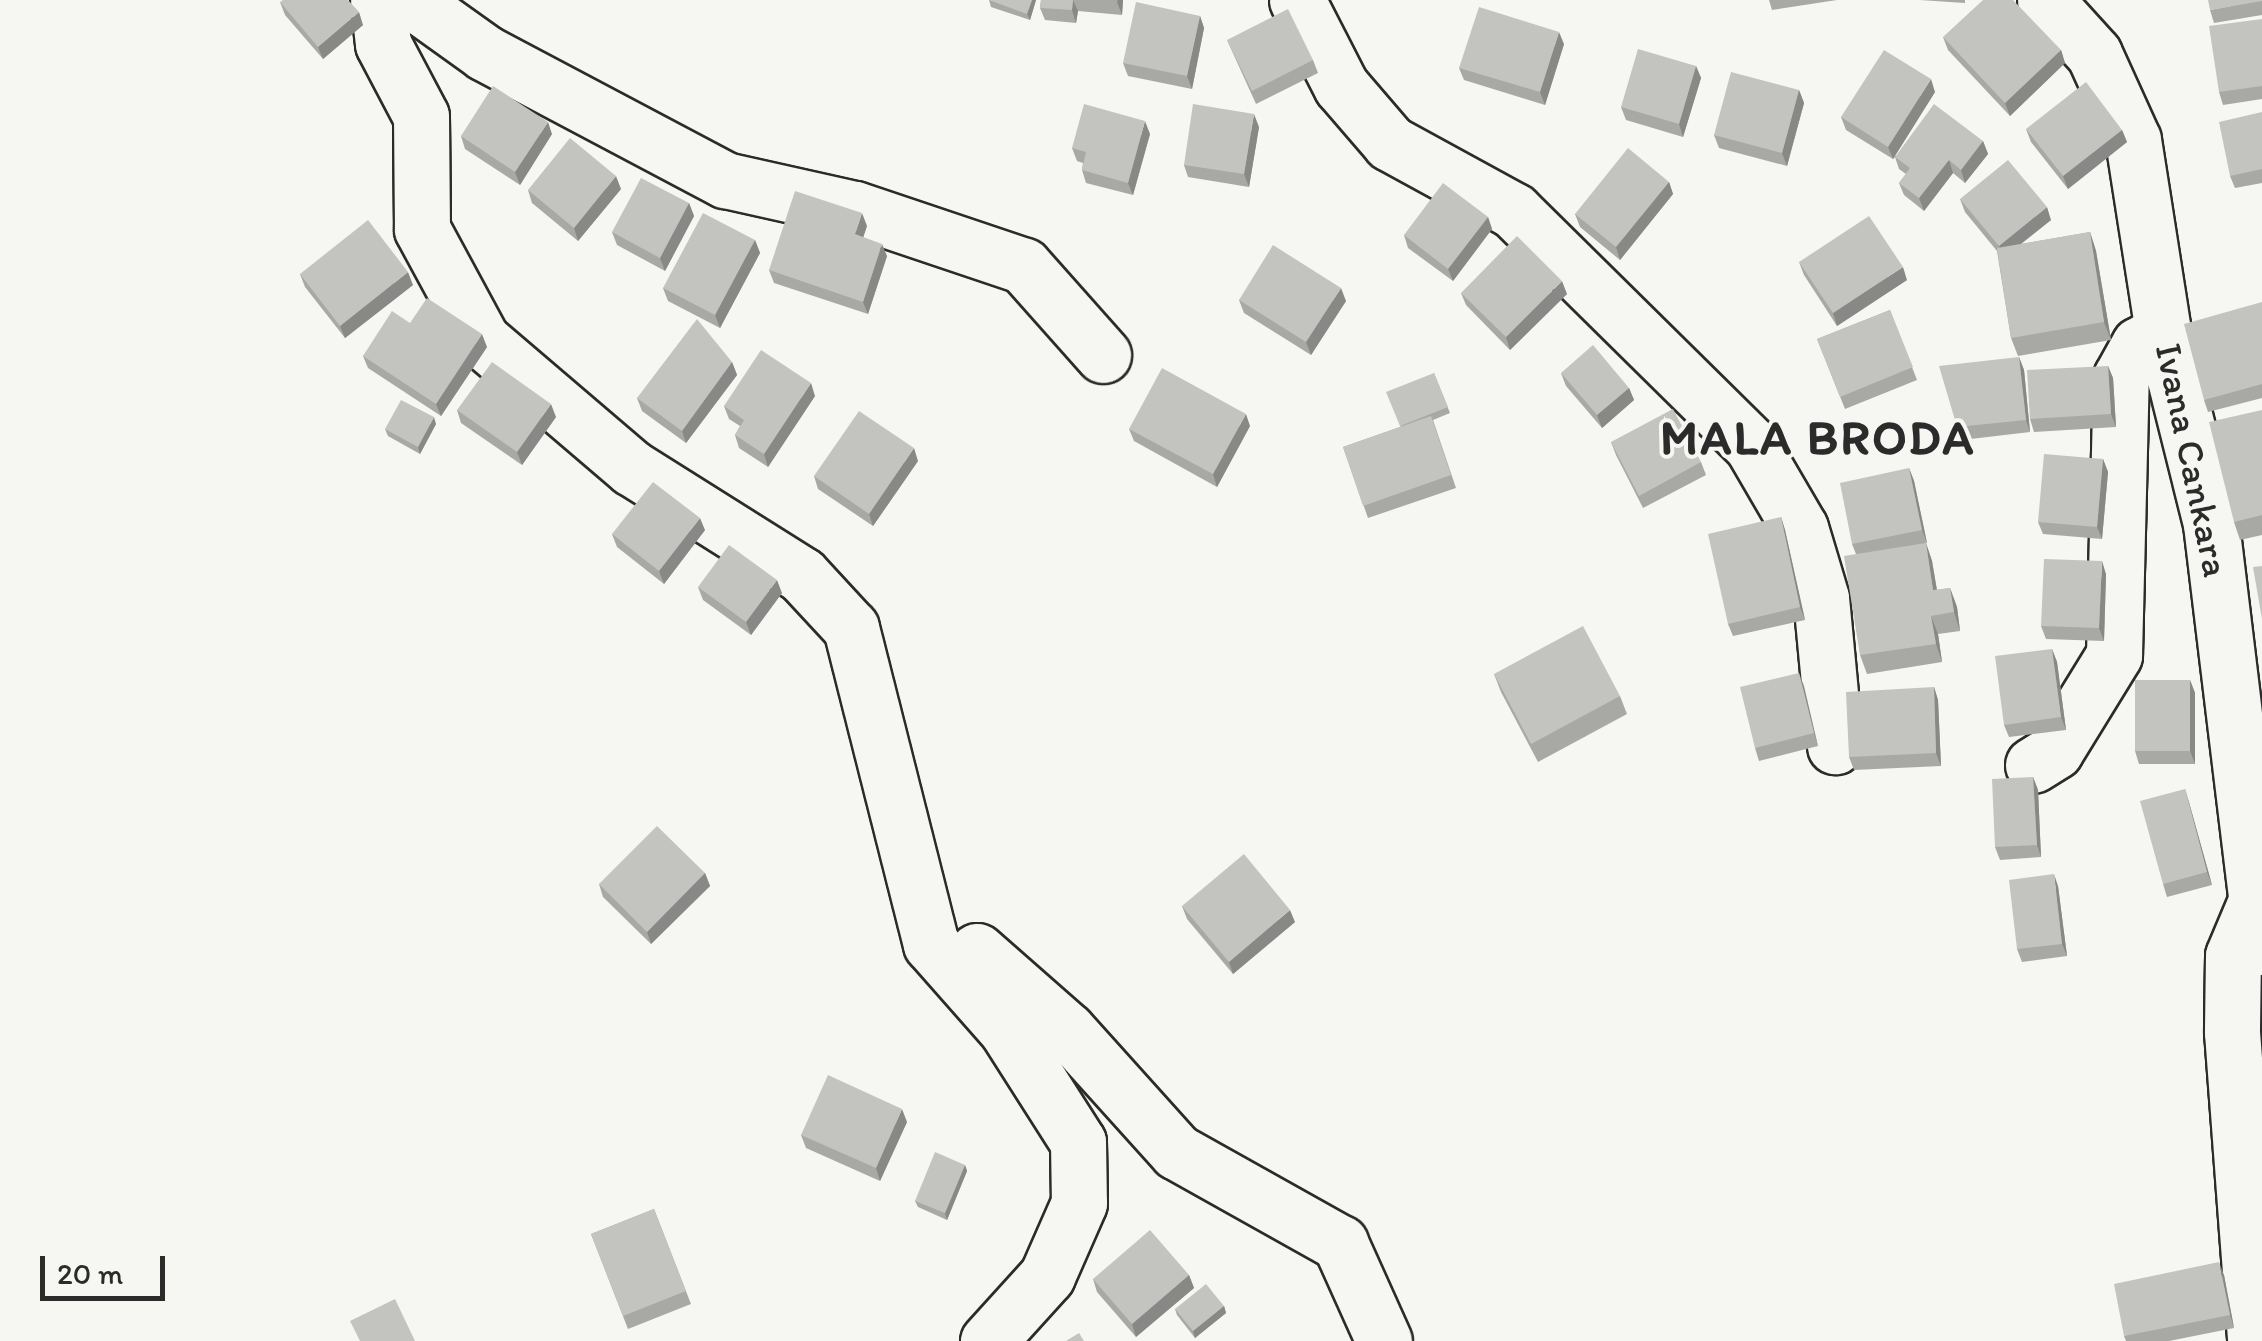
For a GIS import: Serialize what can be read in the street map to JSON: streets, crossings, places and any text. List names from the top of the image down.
{
  "streets": {
    "street": ["Ivana Cankara"]
  },
  "districts": ["MALA BRODA"],
  "scale_bar": "20 m"
}
